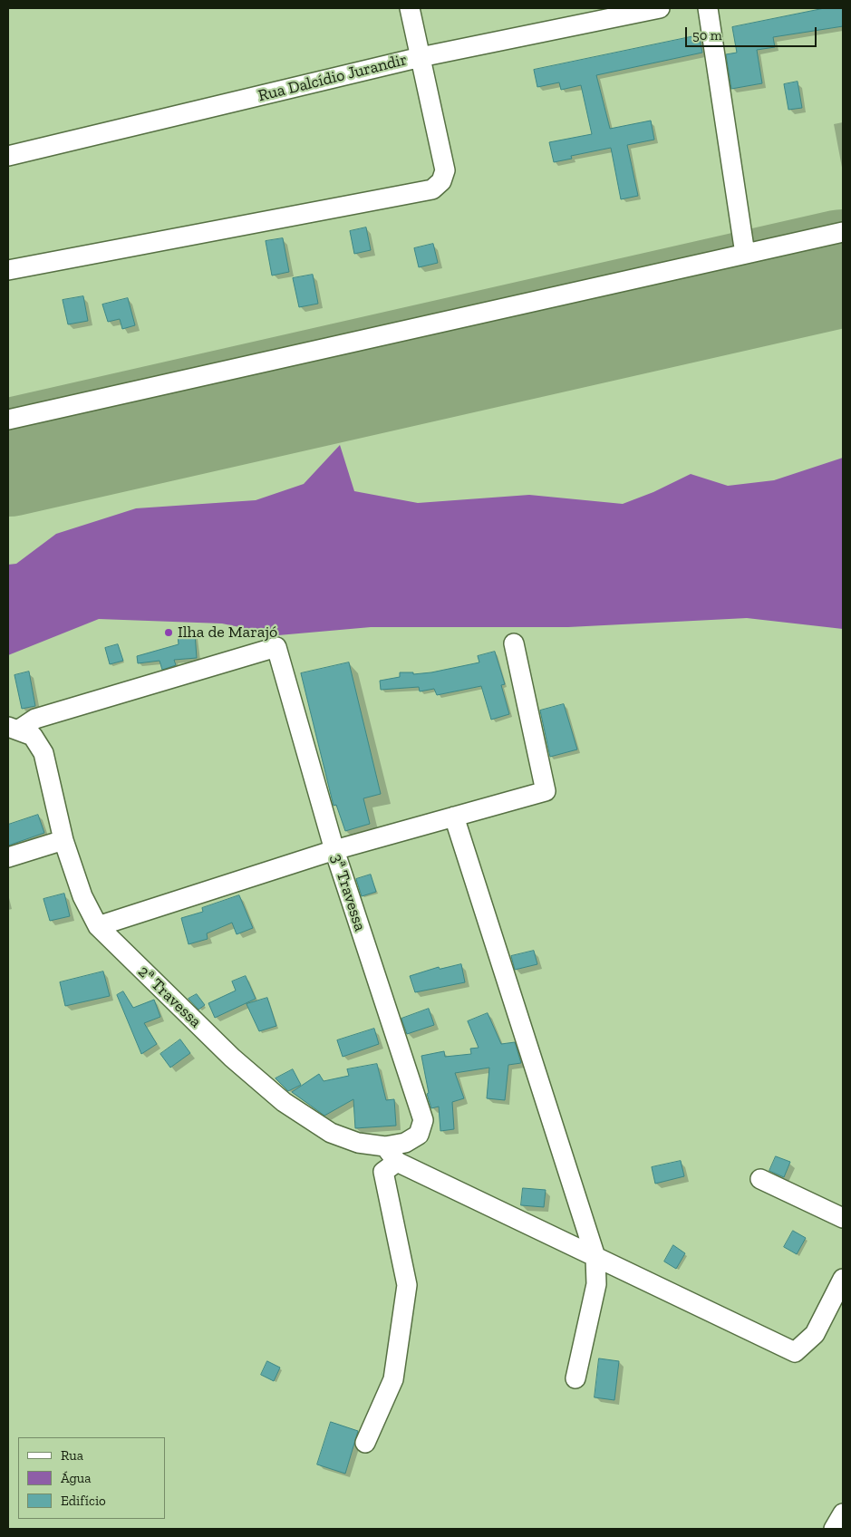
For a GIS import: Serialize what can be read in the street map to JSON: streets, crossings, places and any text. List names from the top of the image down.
{
  "streets": {
    "street": ["Rua Dalcídio Jurandir", "3ª Travessa", "2ª Travessa"]
  },
  "crossings": [
    ["3ª Travessa", "2ª Travessa"]
  ],
  "places": ["Ilha de Marajó"],
  "legend": ["Rua", "Água", "Edifício"],
  "scale_bar": "50 m"
}
